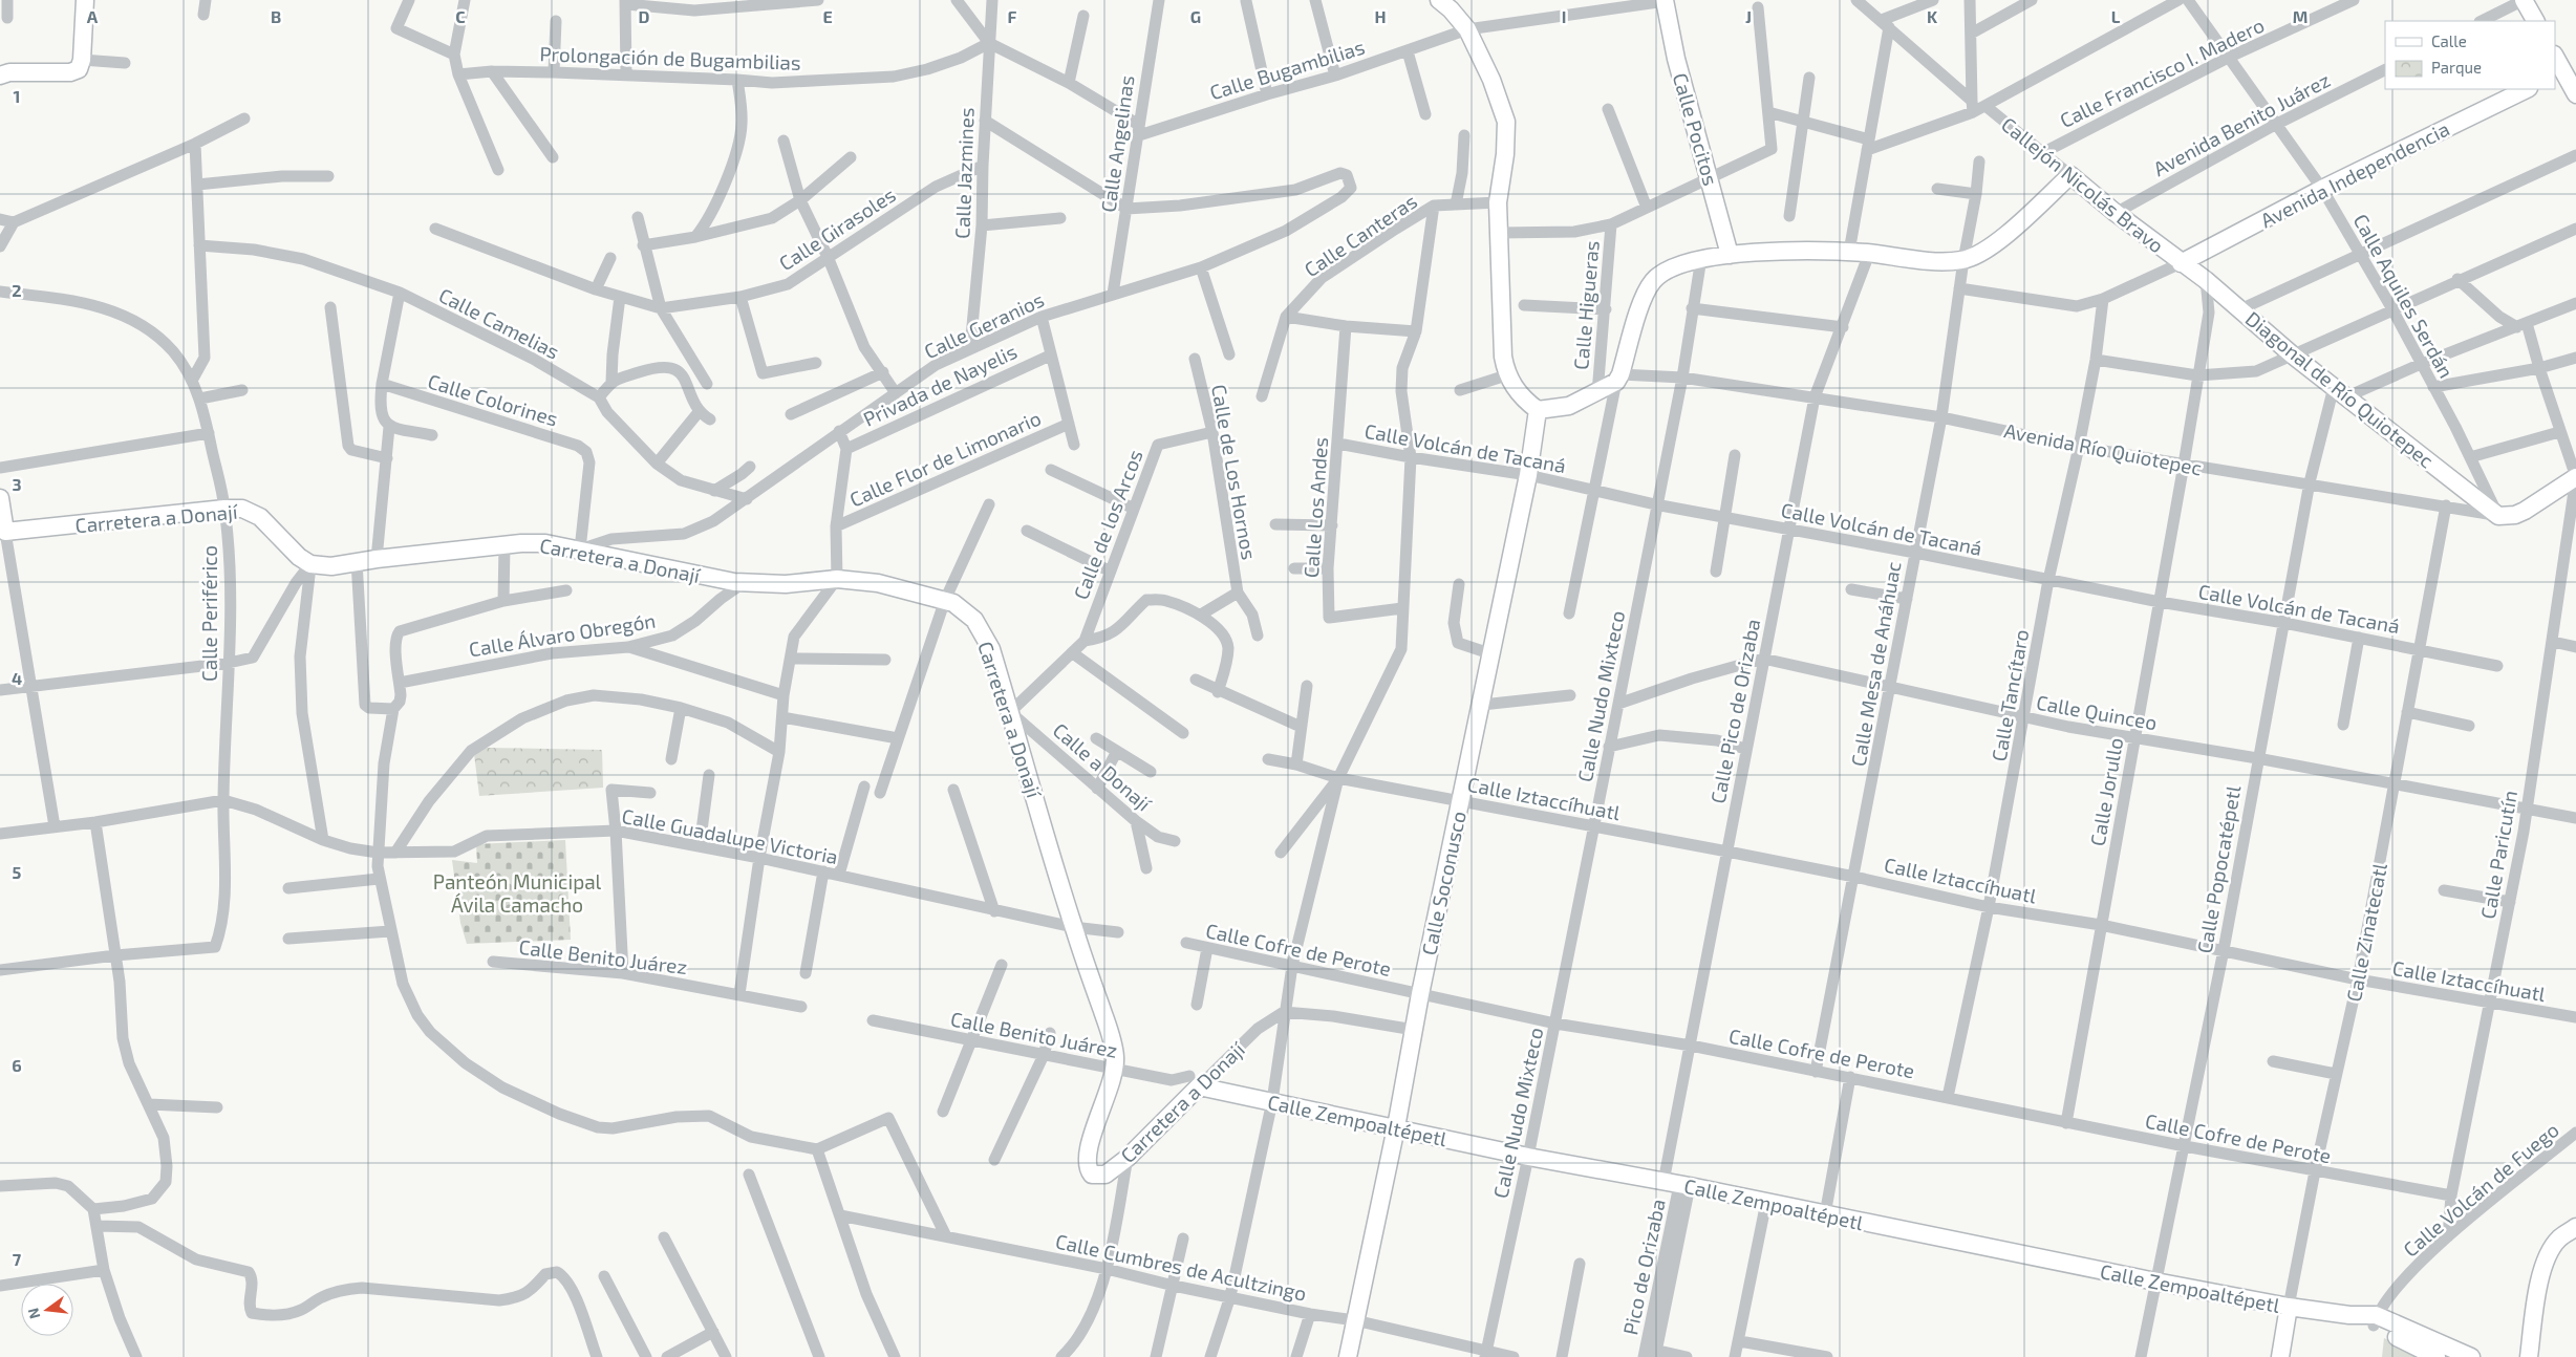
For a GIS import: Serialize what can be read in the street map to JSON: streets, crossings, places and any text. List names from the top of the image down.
{
  "streets": {
    "main road": [
      "Calle Pocitos",
      "Avenida Independencia",
      "Callejón Nicolás Bravo",
      "Diagonal de Río Quiotepec",
      "Avenida Río Quiotepec",
      "Carretera a Donají",
      "Calle Soconusco",
      "Calle Zinatecatl",
      "Calle Zempoaltépetl"
    ],
    "street": [
      "Prolongación de Bugambilias",
      "Calle Bugambilias",
      "Calle Francisco I. Madero",
      "Avenida Benito Juárez",
      "Calle Angelinas",
      "Calle Jazmines",
      "Calle Girasoles",
      "Calle Canteras",
      "Calle Aquiles Serdán",
      "Calle Higueras",
      "Calle Camelias",
      "Calle Geranios",
      "Privada de Nayelis",
      "Calle Colorines",
      "Calle Volcán de Tacaná",
      "Calle Flor de Limonario",
      "Calle de Los Hornos",
      "Calle Los Andes",
      "Calle de los Arcos",
      "Calle Periférico",
      "Calle Álvaro Obregón",
      "Calle Mesa de Anáhuac",
      "Calle Tancítaro",
      "Calle Nudo Mixteco",
      "Calle Pico de Orizaba",
      "Calle Quinceo",
      "Calle a Donají",
      "Calle Jorullo",
      "Calle Iztaccíhuatl",
      "Calle Guadalupe Victoria",
      "Calle Paricutín",
      "Calle Popocatépetl",
      "Calle Cofre de Perote",
      "Calle Benito Juárez",
      "Calle Volcán de Fuego",
      "Calle Cumbres de Acultzingo",
      "Pico de Orizaba"
    ]
  },
  "crossings": [
    ["Prolongación de Bugambilias", "Calle Jazmines"],
    ["Calle Bugambilias", "Calle Pocitos"],
    ["Calle Bugambilias", "Calle Angelinas"],
    ["Calle Francisco I. Madero", "Callejón Nicolás Bravo"],
    ["Calle Francisco I. Madero", "Calle Aquiles Serdán"],
    ["Avenida Benito Juárez", "Callejón Nicolás Bravo"],
    ["Avenida Benito Juárez", "Calle Aquiles Serdán"],
    ["Calle Pocitos", "Calle Higueras"],
    ["Calle Angelinas", "Calle Geranios"],
    ["Calle Jazmines", "Calle Girasoles"],
    ["Calle Jazmines", "Calle Geranios"],
    ["Avenida Independencia", "Callejón Nicolás Bravo"],
    ["Avenida Independencia", "Calle Aquiles Serdán"],
    ["Avenida Independencia", "Diagonal de Río Quiotepec"],
    ["Callejón Nicolás Bravo", "Diagonal de Río Quiotepec"],
    ["Calle Aquiles Serdán", "Diagonal de Río Quiotepec"],
    ["Calle Aquiles Serdán", "Avenida Río Quiotepec"],
    ["Calle Camelias", "Calle Geranios"],
    ["Calle Geranios", "Calle Colorines"],
    ["Calle Geranios", "Carretera a Donají"],
    ["Diagonal de Río Quiotepec", "Avenida Río Quiotepec"],
    ["Diagonal de Río Quiotepec", "Calle Jorullo"],
    ["Diagonal de Río Quiotepec", "Calle Popocatépetl"],
    ["Calle Colorines", "Carretera a Donají"],
    ["Calle Volcán de Tacaná", "Calle Los Andes"],
    ["Calle Volcán de Tacaná", "Calle Mesa de Anáhuac"],
    ["Calle Volcán de Tacaná", "Calle Tancítaro"],
    ["Calle Volcán de Tacaná", "Calle Nudo Mixteco"],
    ["Calle Volcán de Tacaná", "Calle Pico de Orizaba"],
    ["Calle Volcán de Tacaná", "Calle Jorullo"],
    ["Calle Volcán de Tacaná", "Calle Popocatépetl"],
    ["Calle Volcán de Tacaná", "Calle Soconusco"],
    ["Calle Volcán de Tacaná", "Calle Zinatecatl"],
    ["Avenida Río Quiotepec", "Calle Mesa de Anáhuac"],
    ["Avenida Río Quiotepec", "Calle Tancítaro"],
    ["Avenida Río Quiotepec", "Calle Nudo Mixteco"],
    ["Avenida Río Quiotepec", "Calle Pico de Orizaba"],
    ["Avenida Río Quiotepec", "Calle Jorullo"],
    ["Avenida Río Quiotepec", "Calle Paricutín"],
    ["Avenida Río Quiotepec", "Calle Popocatépetl"],
    ["Avenida Río Quiotepec", "Calle Zinatecatl"],
    ["Calle de Los Hornos", "Calle de los Arcos"],
    ["Carretera a Donají", "Calle de los Arcos"],
    ["Carretera a Donají", "Calle Periférico"],
    ["Carretera a Donají", "Calle Álvaro Obregón"],
    ["Carretera a Donají", "Calle a Donají"],
    ["Carretera a Donají", "Calle Guadalupe Victoria"],
    ["Carretera a Donají", "Calle Benito Juárez"],
    ["Carretera a Donají", "Calle Zempoaltépetl"],
    ["Calle de los Arcos", "Calle a Donají"],
    ["Calle Periférico", "Calle Guadalupe Victoria"],
    ["Calle Mesa de Anáhuac", "Calle Quinceo"],
    ["Calle Mesa de Anáhuac", "Calle Iztaccíhuatl"],
    ["Calle Mesa de Anáhuac", "Calle Cofre de Perote"],
    ["Calle Tancítaro", "Calle Quinceo"],
    ["Calle Tancítaro", "Calle Iztaccíhuatl"],
    ["Calle Tancítaro", "Calle Cofre de Perote"],
    ["Calle Nudo Mixteco", "Calle Quinceo"],
    ["Calle Nudo Mixteco", "Calle Iztaccíhuatl"],
    ["Calle Nudo Mixteco", "Calle Cofre de Perote"],
    ["Calle Nudo Mixteco", "Calle Zempoaltépetl"],
    ["Calle Nudo Mixteco", "Calle Cumbres de Acultzingo"],
    ["Calle Pico de Orizaba", "Calle Quinceo"],
    ["Calle Pico de Orizaba", "Calle Iztaccíhuatl"],
    ["Calle Pico de Orizaba", "Calle Cofre de Perote"],
    ["Calle Pico de Orizaba", "Calle Zempoaltépetl"],
    ["Calle Pico de Orizaba", "Pico de Orizaba"],
    ["Calle Quinceo", "Calle Jorullo"],
    ["Calle Quinceo", "Calle Paricutín"],
    ["Calle Quinceo", "Calle Popocatépetl"],
    ["Calle Quinceo", "Calle Zinatecatl"],
    ["Calle Jorullo", "Calle Iztaccíhuatl"],
    ["Calle Jorullo", "Calle Cofre de Perote"],
    ["Calle Iztaccíhuatl", "Calle Paricutín"],
    ["Calle Iztaccíhuatl", "Calle Popocatépetl"],
    ["Calle Iztaccíhuatl", "Calle Soconusco"],
    ["Calle Iztaccíhuatl", "Calle Zinatecatl"],
    ["Calle Paricutín", "Calle Cofre de Perote"],
    ["Calle Paricutín", "Calle Volcán de Fuego"],
    ["Calle Popocatépetl", "Calle Cofre de Perote"],
    ["Calle Popocatépetl", "Calle Zempoaltépetl"],
    ["Calle Soconusco", "Calle Cofre de Perote"],
    ["Calle Soconusco", "Calle Zempoaltépetl"],
    ["Calle Soconusco", "Calle Cumbres de Acultzingo"],
    ["Calle Zinatecatl", "Calle Cofre de Perote"],
    ["Calle Zinatecatl", "Calle Zempoaltépetl"],
    ["Calle Benito Juárez", "Calle Zempoaltépetl"],
    ["Calle Zempoaltépetl", "Calle Volcán de Fuego"],
    ["Calle Zempoaltépetl", "Pico de Orizaba"]
  ],
  "parks": ["Panteón Municipal Ávila Camacho"],
  "legend": ["Calle", "Parque"],
  "north": "left",
  "grid": {
    "columns": [
      "A",
      "B",
      "C",
      "D",
      "E",
      "F",
      "G",
      "H",
      "I",
      "J",
      "K",
      "L",
      "M"
    ],
    "rows": [
      "1",
      "2",
      "3",
      "4",
      "5",
      "6",
      "7"
    ]
  }
}
